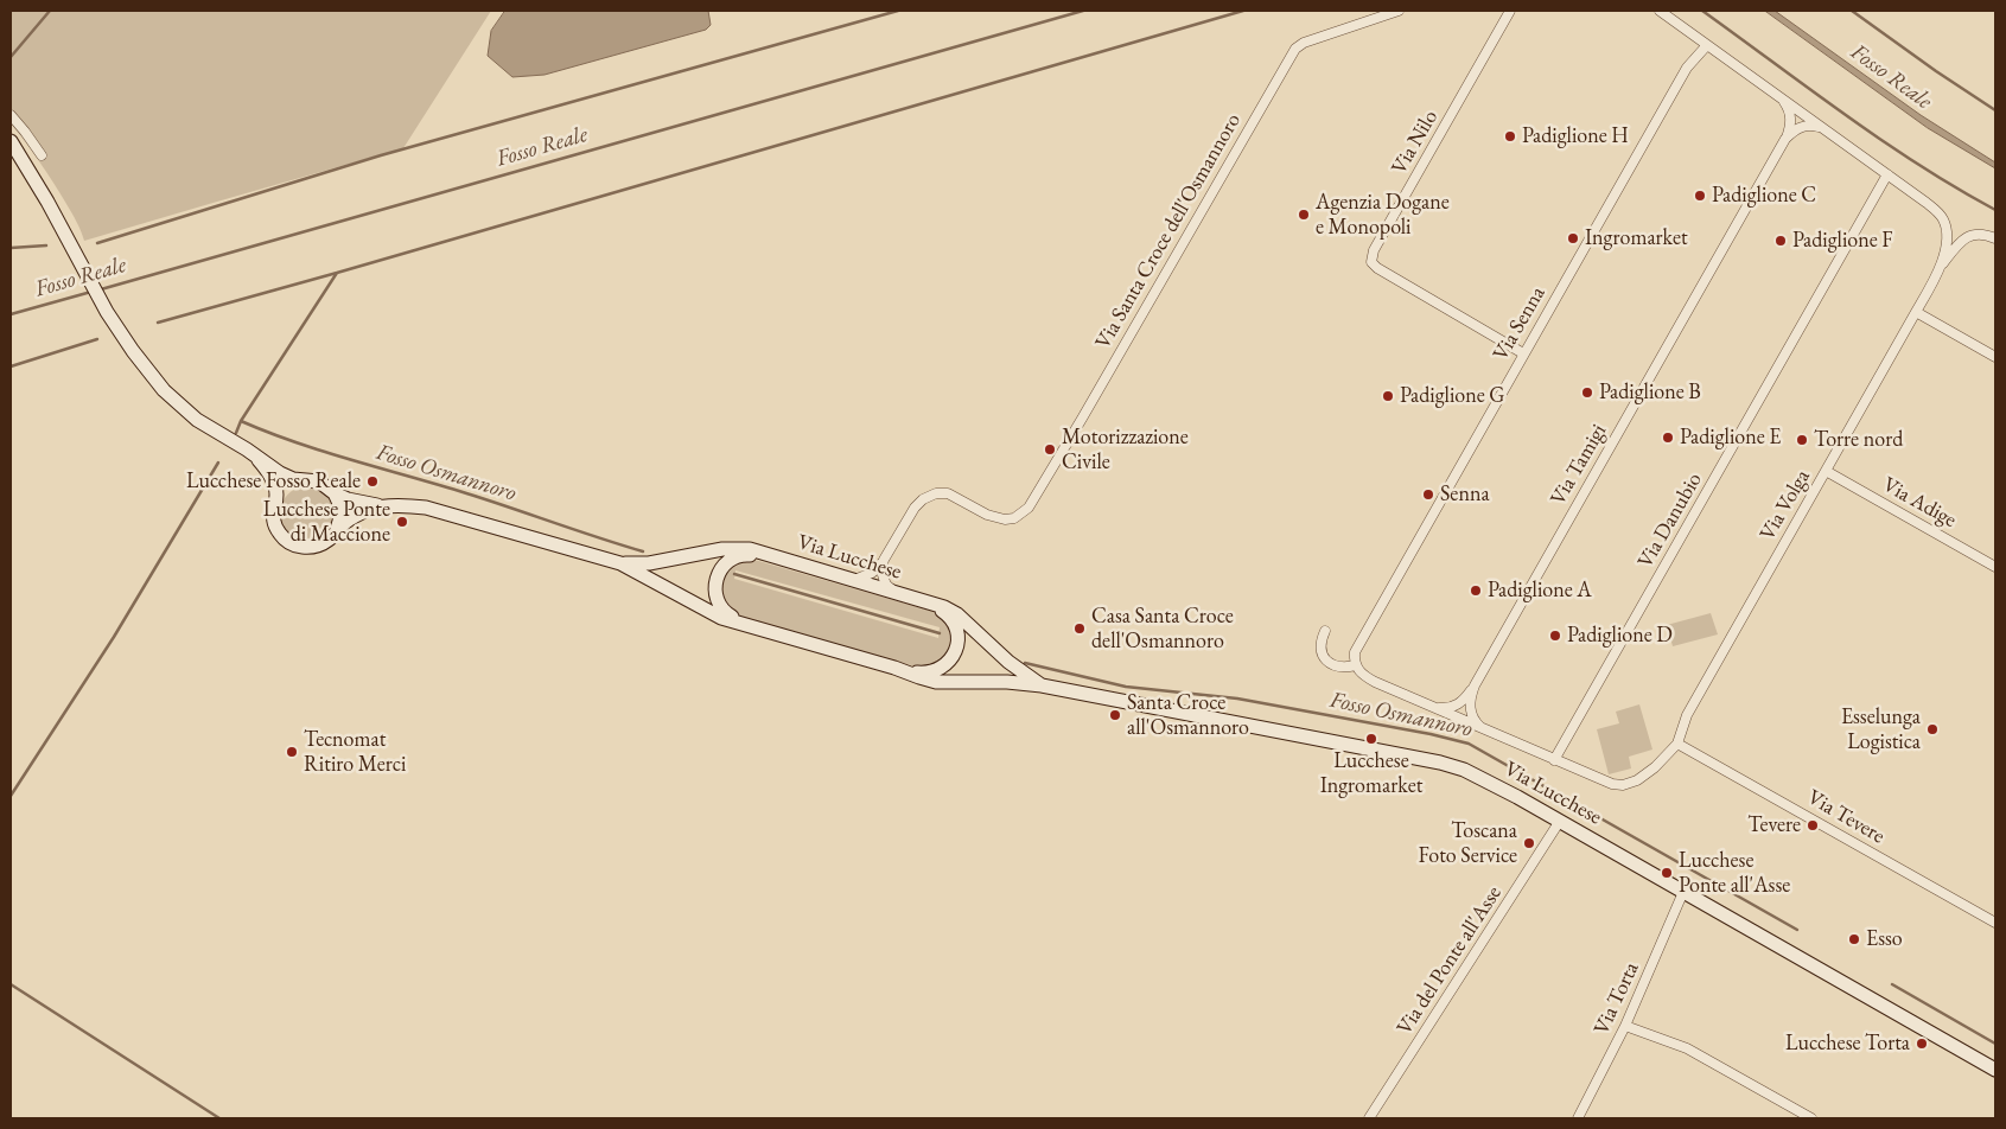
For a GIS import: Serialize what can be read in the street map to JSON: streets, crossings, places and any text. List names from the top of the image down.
{
  "streets": {
    "main road": ["Via Lucchese"],
    "street": [
      "Via Nilo",
      "Via Santa Croce dell'Osmannoro",
      "Via Senna",
      "Via Tamigi",
      "Via Adige",
      "Via Volga",
      "Via Danubio",
      "Via Tevere",
      "Via del Ponte all'Asse",
      "Via Torta"
    ]
  },
  "crossings": [
    ["Via Nilo", "Via Senna"],
    ["Via Senna", "Via Volga"],
    ["Via Tamigi", "Via Volga"],
    ["Via Adige", "Via Volga"],
    ["Via Volga", "Via Danubio"],
    ["Via Volga", "Via Tevere"],
    ["Via Lucchese", "Via del Ponte all'Asse"],
    ["Via Lucchese", "Via Torta"]
  ],
  "water": ["Fosso Reale", "Fosso Osmannoro"],
  "places": [
    "Padiglione H",
    "Padiglione C",
    "Agenzia Dogane e Monopoli",
    "Ingromarket",
    "Padiglione F",
    "Padiglione B",
    "Padiglione G",
    "Padiglione E",
    "Torre nord",
    "Motorizzazione Civile",
    "Lucchese Fosso Reale",
    "Senna",
    "Lucchese Ponte di Maccione",
    "Padiglione A",
    "Casa Santa Croce dell'Osmannoro",
    "Padiglione D",
    "Santa Croce all'Osmannoro",
    "Esselunga Logistica",
    "Lucchese Ingromarket",
    "Tecnomat Ritiro Merci",
    "Tevere",
    "Toscana Foto Service",
    "Lucchese Ponte all'Asse",
    "Esso",
    "Lucchese Torta"
  ]
}
